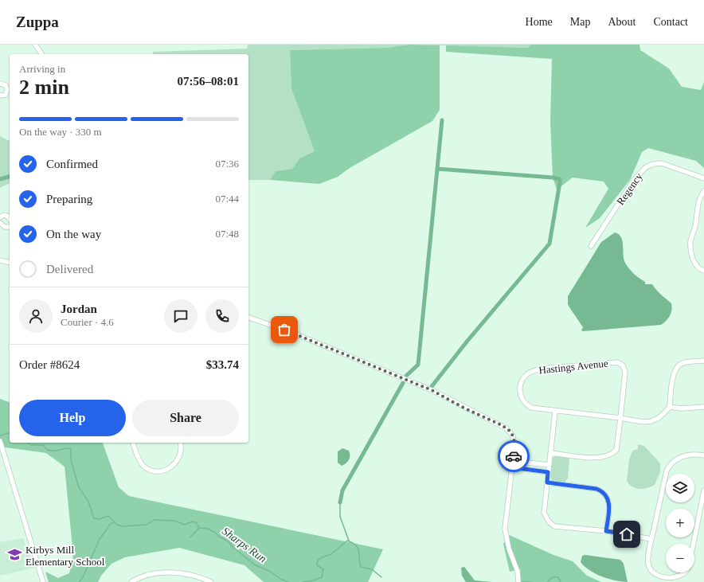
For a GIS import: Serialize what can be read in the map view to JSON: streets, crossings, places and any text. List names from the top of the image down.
{
  "streets": {
    "street": ["Regency", "Hastings Avenue"]
  },
  "water": ["Sharps Run"],
  "places": {
    "school or university": ["Kirbys Mill Elementary School"]
  },
  "page": {
    "header": "Zuppa",
    "nav": [
      "Home",
      "Map",
      "About",
      "Contact"
    ],
    "heading": ["2 min", "Arriving in", "07:56–08:01"],
    "panel": [
      "Jordan",
      "Courier · 4.6",
      "Order #8624",
      "$33.74"
    ],
    "bar": "On the way · 330 m",
    "list": [
      ["Confirmed", "07:36"],
      ["Preparing", "07:44"],
      ["On the way", "07:48"],
      "Delivered"
    ],
    "buttons": ["Help", "Share"],
    "map_buttons": ["+", "−"]
  }
}
